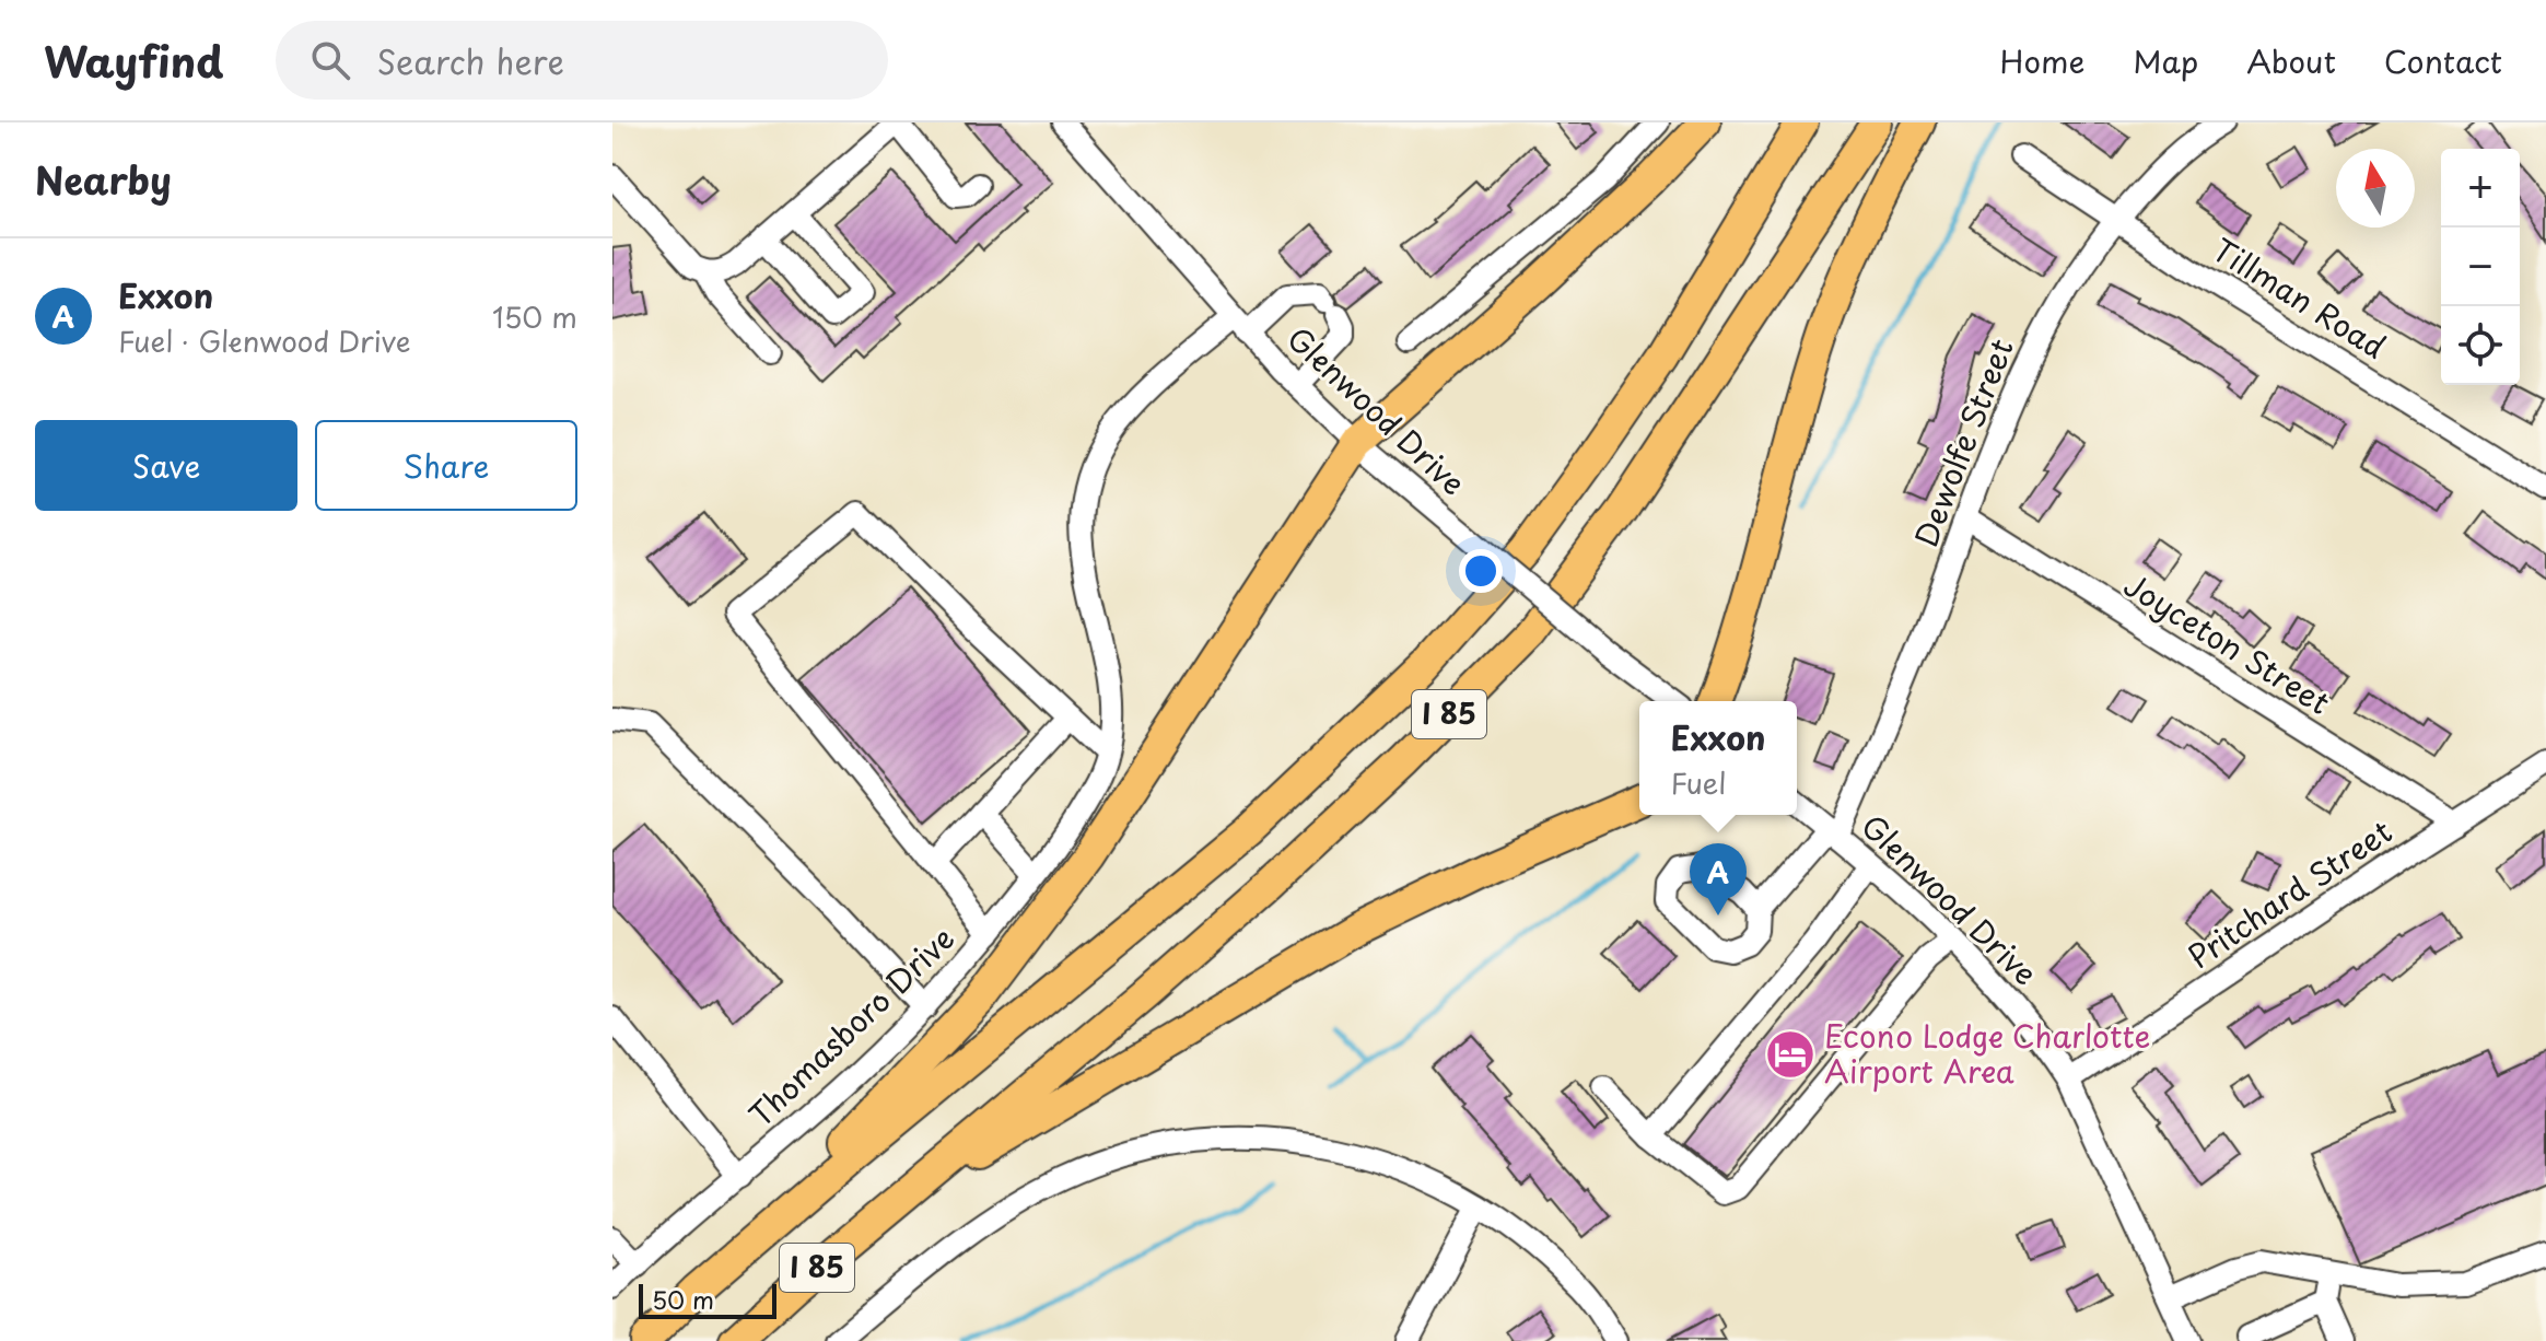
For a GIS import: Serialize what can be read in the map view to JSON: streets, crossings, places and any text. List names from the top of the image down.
{
  "streets": {
    "highway": ["I 85"],
    "street": [
      "Tillman Road",
      "Glenwood Drive",
      "Dewolfe Street",
      "Joyceton Street",
      "Pritchard Street",
      "Thomasboro Drive"
    ]
  },
  "crossings": [
    ["Tillman Road", "Dewolfe Street"],
    ["Glenwood Drive", "Dewolfe Street"],
    ["Glenwood Drive", "Pritchard Street"],
    ["Glenwood Drive", "Thomasboro Drive"],
    ["Dewolfe Street", "Joyceton Street"],
    ["Joyceton Street", "Pritchard Street"]
  ],
  "places": {
    "hotel": ["Econo Lodge Charlotte Airport Area"]
  },
  "scale_bar": "50 m",
  "north": "top",
  "page": {
    "header": "Wayfind",
    "search": "Search here",
    "nav": [
      "Home",
      "Map",
      "About",
      "Contact"
    ],
    "heading": "Nearby",
    "map_buttons": ["+", "−"],
    "list": [
      {
        "mark": "A",
        "name": "Exxon",
        "note": "Fuel · Glenwood Drive",
        "value": "150 m"
      }
    ],
    "buttons": ["Save", "Share"],
    "popup": ["Exxon", "Fuel"],
    "pins": "A",
    "scale": "50 m"
  }
}
